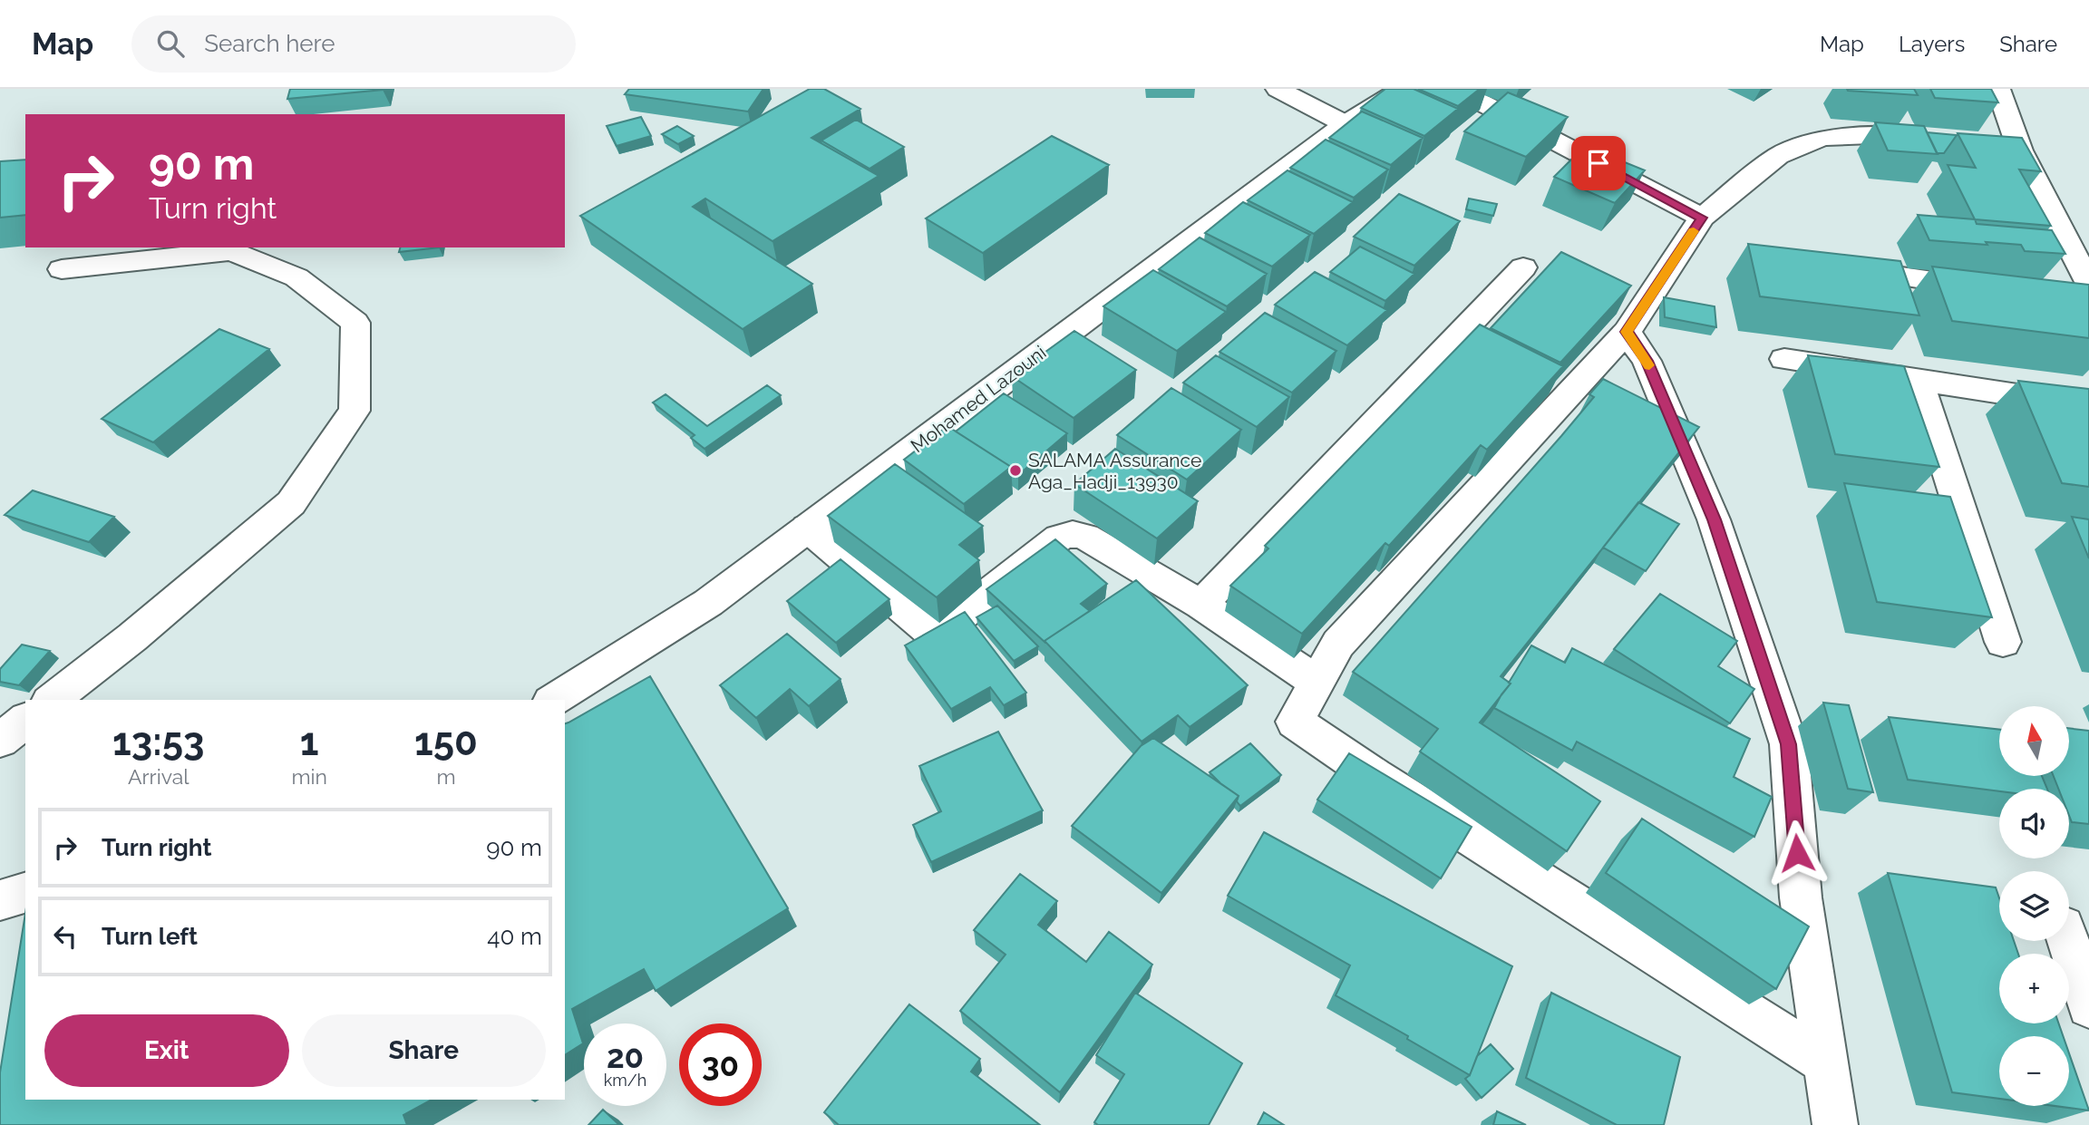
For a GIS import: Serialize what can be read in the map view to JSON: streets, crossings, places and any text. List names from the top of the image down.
{
  "streets": {
    "street": ["Mohamed Lazouni"]
  },
  "places": ["SALAMA Assurance Aga_Hadji_13930"],
  "north": "top",
  "page": {
    "header": "Map",
    "search": "Search here",
    "nav": ["Map", "Layers", "Share"],
    "turn": ["90 m", "Turn right"],
    "eta": [
      "13:53",
      "Arrival",
      "1",
      "min",
      "150",
      "m"
    ],
    "map_buttons": ["+", "−"],
    "list": [
      {
        "name": "Turn right",
        "value": "90 m"
      },
      {
        "name": "Turn left",
        "value": "40 m"
      }
    ],
    "buttons": ["Exit", "Share"],
    "speed": "20 km/h",
    "limit": "30"
  }
}
